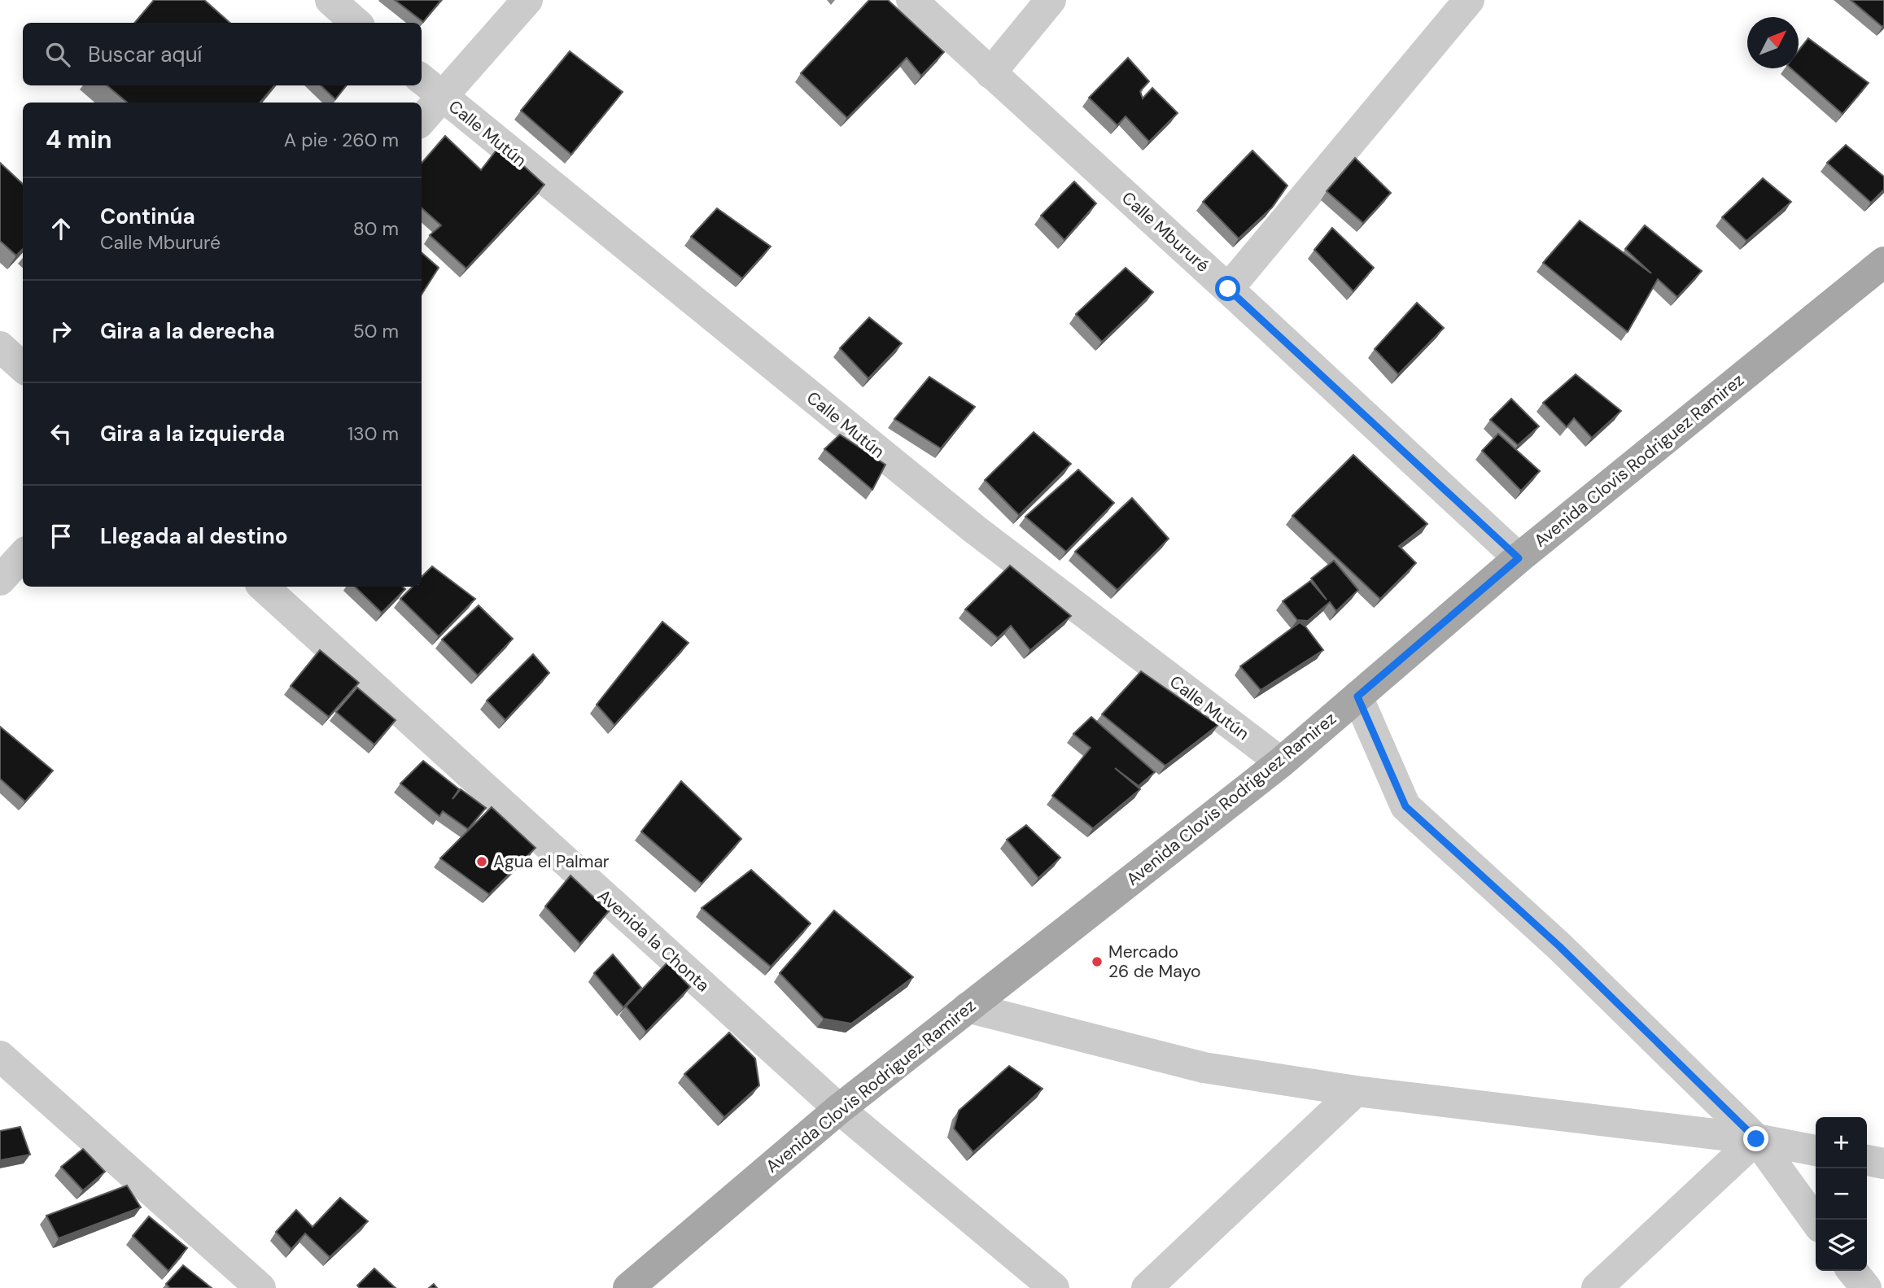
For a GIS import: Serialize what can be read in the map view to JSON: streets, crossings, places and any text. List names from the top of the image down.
{
  "streets": {
    "main road": ["Avenida Clovis Rodriguez Ramirez"],
    "street": ["Calle Mutún", "Calle Mbururé", "Avenida la Chonta"]
  },
  "crossings": [
    ["Calle Mutún", "Avenida Clovis Rodriguez Ramirez"],
    ["Calle Mbururé", "Avenida Clovis Rodriguez Ramirez"],
    ["Avenida Clovis Rodriguez Ramirez", "Avenida la Chonta"]
  ],
  "places": ["Agua el Palmar", "Mercado 26 de Mayo"],
  "north": "top right",
  "page": {
    "search": "Buscar aquí",
    "heading": ["4 min", "A pie · 260 m"],
    "list": [
      ["Continúa", "Calle Mbururé", "80 m"],
      ["Gira a la derecha", "50 m"],
      ["Gira a la izquierda", "130 m"],
      "Llegada al destino"
    ],
    "map_buttons": ["+", "−"]
  }
}
